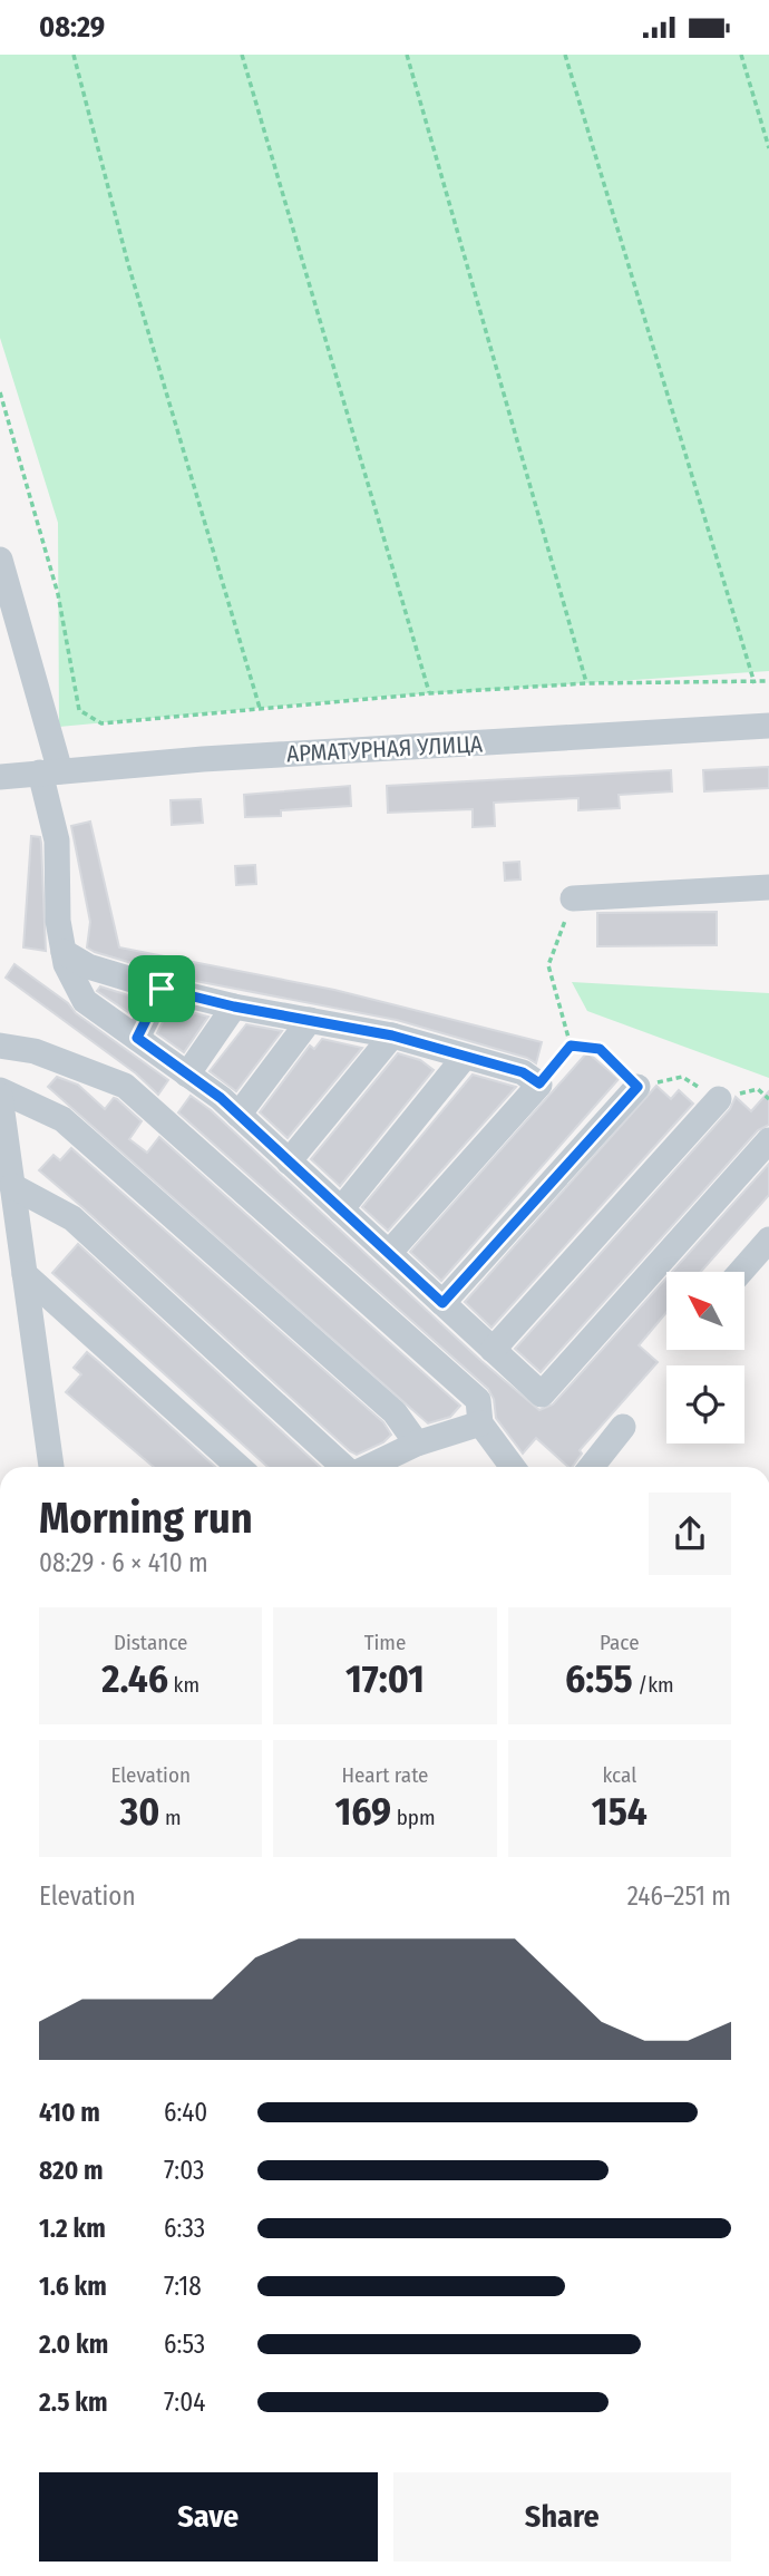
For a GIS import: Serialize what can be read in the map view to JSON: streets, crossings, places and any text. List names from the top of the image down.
{
  "streets": {
    "street": ["АРМАТУРНАЯ УЛИЦА"]
  },
  "north": "top left",
  "page": {
    "status": "08:29",
    "heading": ["Morning run", "08:29 · 6 × 410 m"],
    "stats": [
      ["Distance", "2.46 km"],
      ["Time", "17:01"],
      ["Pace", "6:55 /km"],
      ["Elevation", "30 m"],
      ["Heart rate", "169 bpm"],
      ["kcal", "154"]
    ],
    "chart": ["Elevation", "246–251 m"],
    "list": [
      {
        "name": "410 m",
        "note": "6:40"
      },
      {
        "name": "820 m",
        "note": "7:03"
      },
      {
        "name": "1.2 km",
        "note": "6:33"
      },
      {
        "name": "1.6 km",
        "note": "7:18"
      },
      {
        "name": "2.0 km",
        "note": "6:53"
      },
      {
        "name": "2.5 km",
        "note": "7:04"
      }
    ],
    "buttons": ["Save", "Share"]
  }
}
